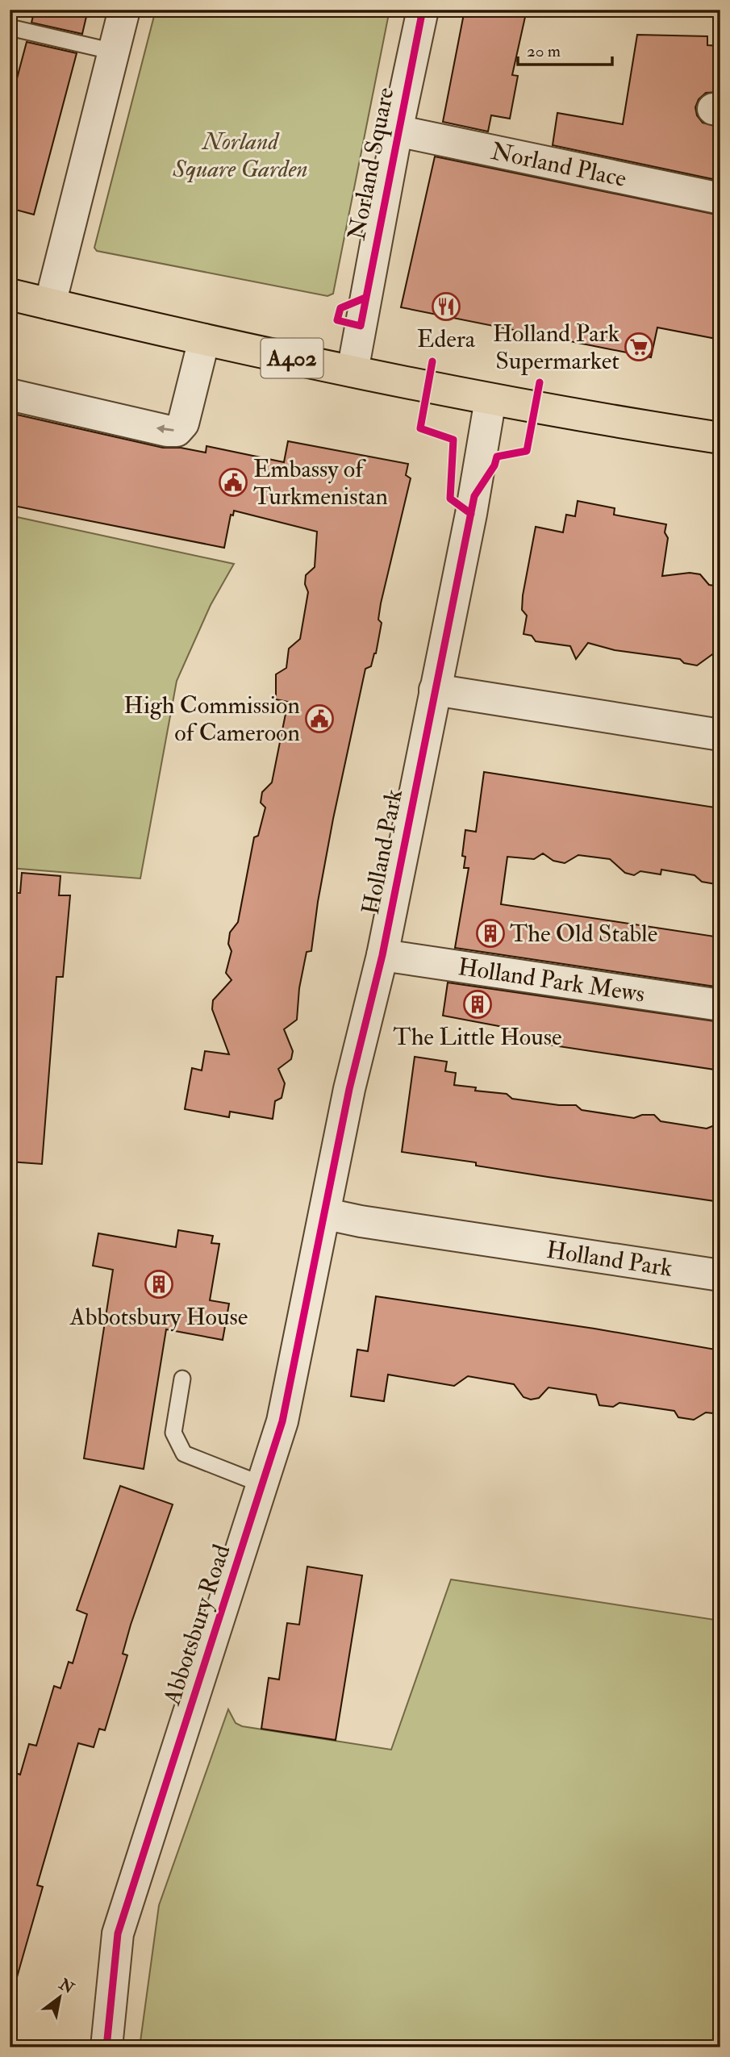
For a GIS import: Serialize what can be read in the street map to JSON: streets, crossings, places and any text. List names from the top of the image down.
{
  "streets": {
    "main road": ["A402"],
    "street": [
      "Norland Square",
      "Norland Place",
      "Holland Park",
      "Holland Park Mews",
      "Abbotsbury Road"
    ]
  },
  "crossings": [
    ["Norland Square", "Norland Place"],
    ["Norland Square", "A402"],
    ["A402", "Holland Park"],
    ["Holland Park", "Holland Park Mews"],
    ["Holland Park", "Abbotsbury Road"]
  ],
  "parks": ["Norland Square Garden"],
  "places": {
    "restaurant": ["Edera"],
    "supermarket": ["Holland Park Supermarket"],
    "public building": ["Embassy of Turkmenistan", "High Commission of Cameroon"],
    "building": ["The Old Stable", "The Little House", "Abbotsbury House"]
  },
  "scale_bar": "20 m",
  "north": "top right"
}
